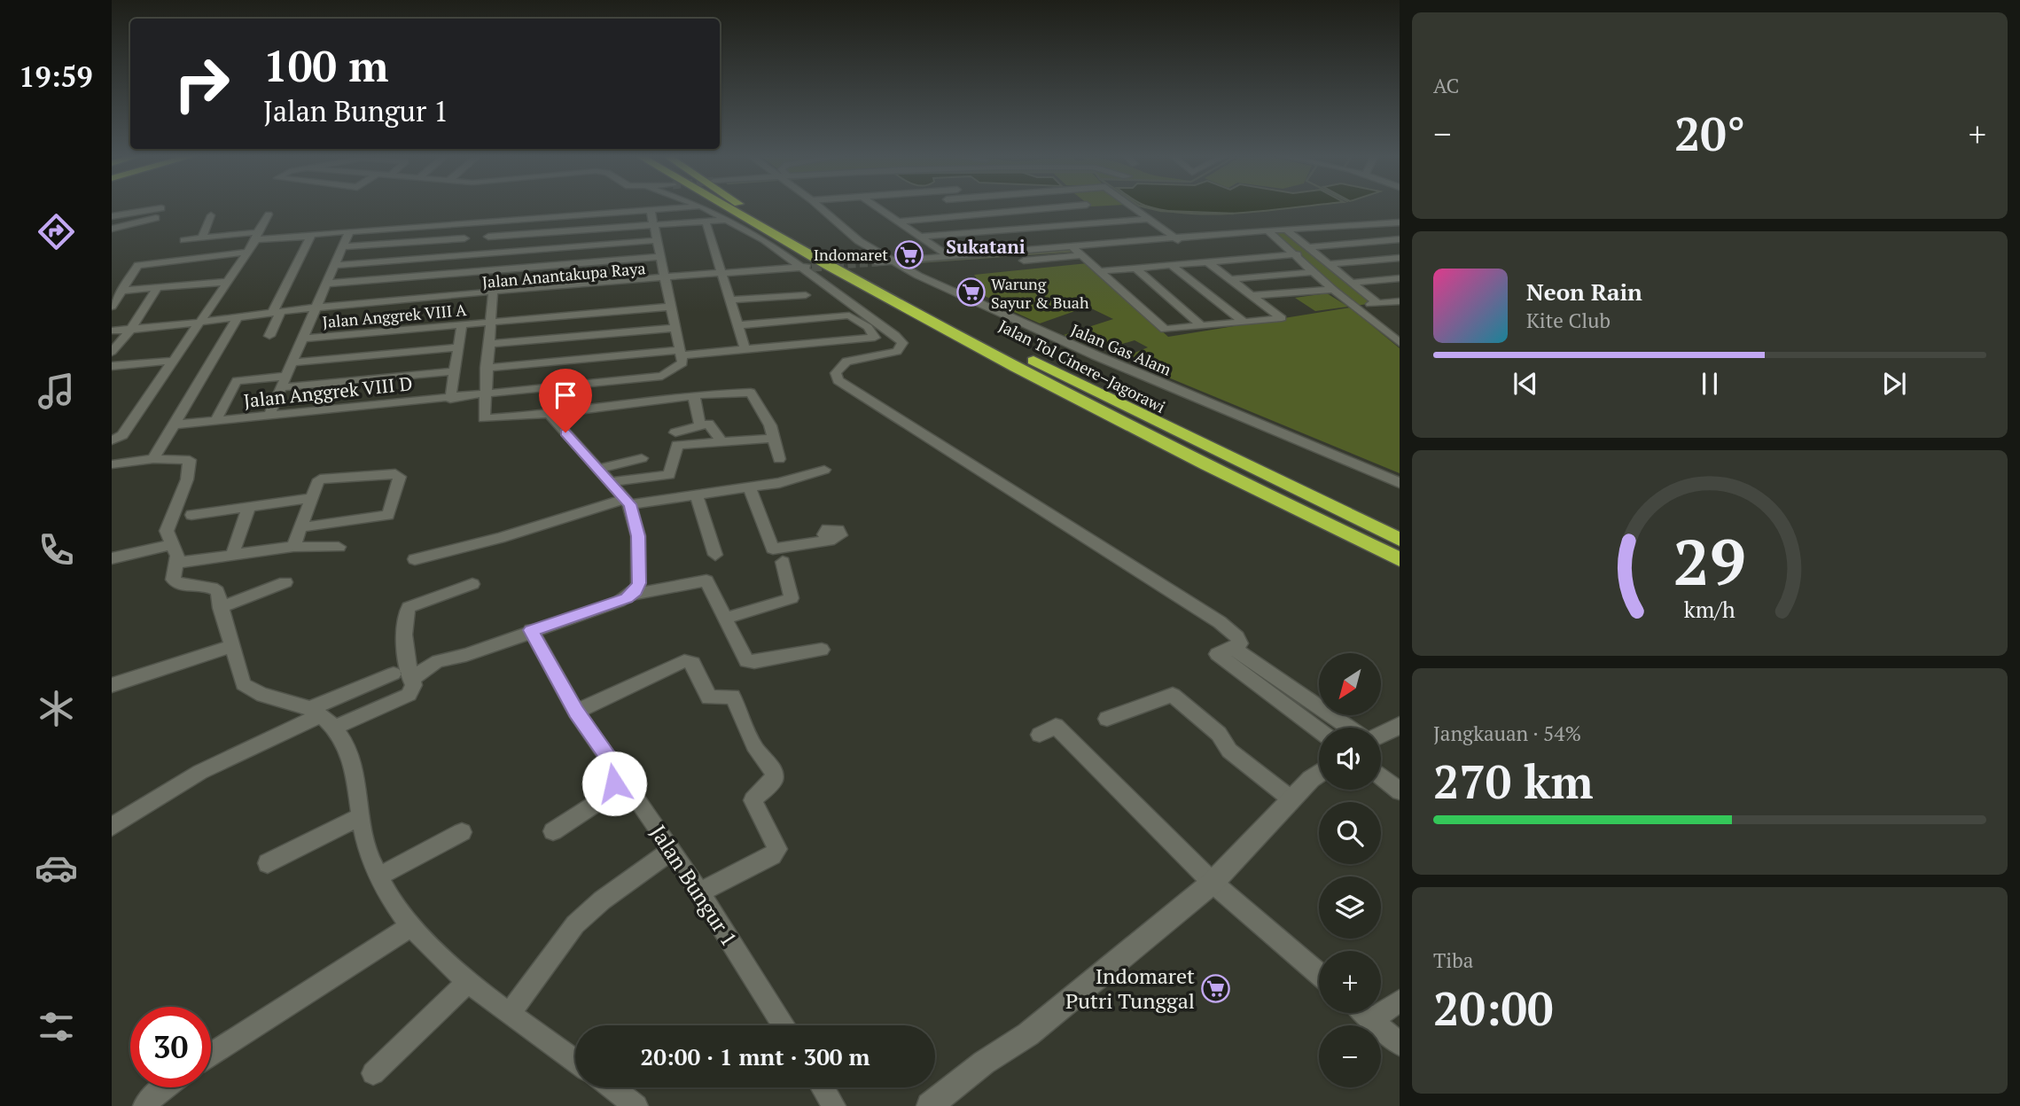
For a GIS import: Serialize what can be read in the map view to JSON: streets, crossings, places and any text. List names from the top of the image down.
{
  "streets": {
    "highway": ["Jalan Tol Cinere–Jagorawi"],
    "street": [
      "Jalan Anantakupa Raya",
      "Jalan Anggrek VIII A",
      "Jalan Gas Alam",
      "Jalan Anggrek VIII D",
      "Jalan Bungur 1"
    ]
  },
  "districts": ["Sukatani"],
  "places": {
    "supermarket": ["Indomaret", "Warung Sayur & Buah", "Indomaret Putri Tunggal"]
  },
  "north": "bottom left",
  "page": {
    "tabs": "19:59",
    "tile": [
      "AC",
      ["Jangkauan · 54%", "270 km"],
      ["Tiba", "20:00"]
    ],
    "turn": ["100 m", "Jalan Bungur 1"],
    "heat": ["−", "20°", "+"],
    "song": ["Neon Rain", "Kite Club"],
    "map_buttons": ["+", "−"],
    "limit": "30",
    "trip": "20:00 · 1 mnt · 300 m",
    "gauge": ["29", "km/h"]
  }
}
